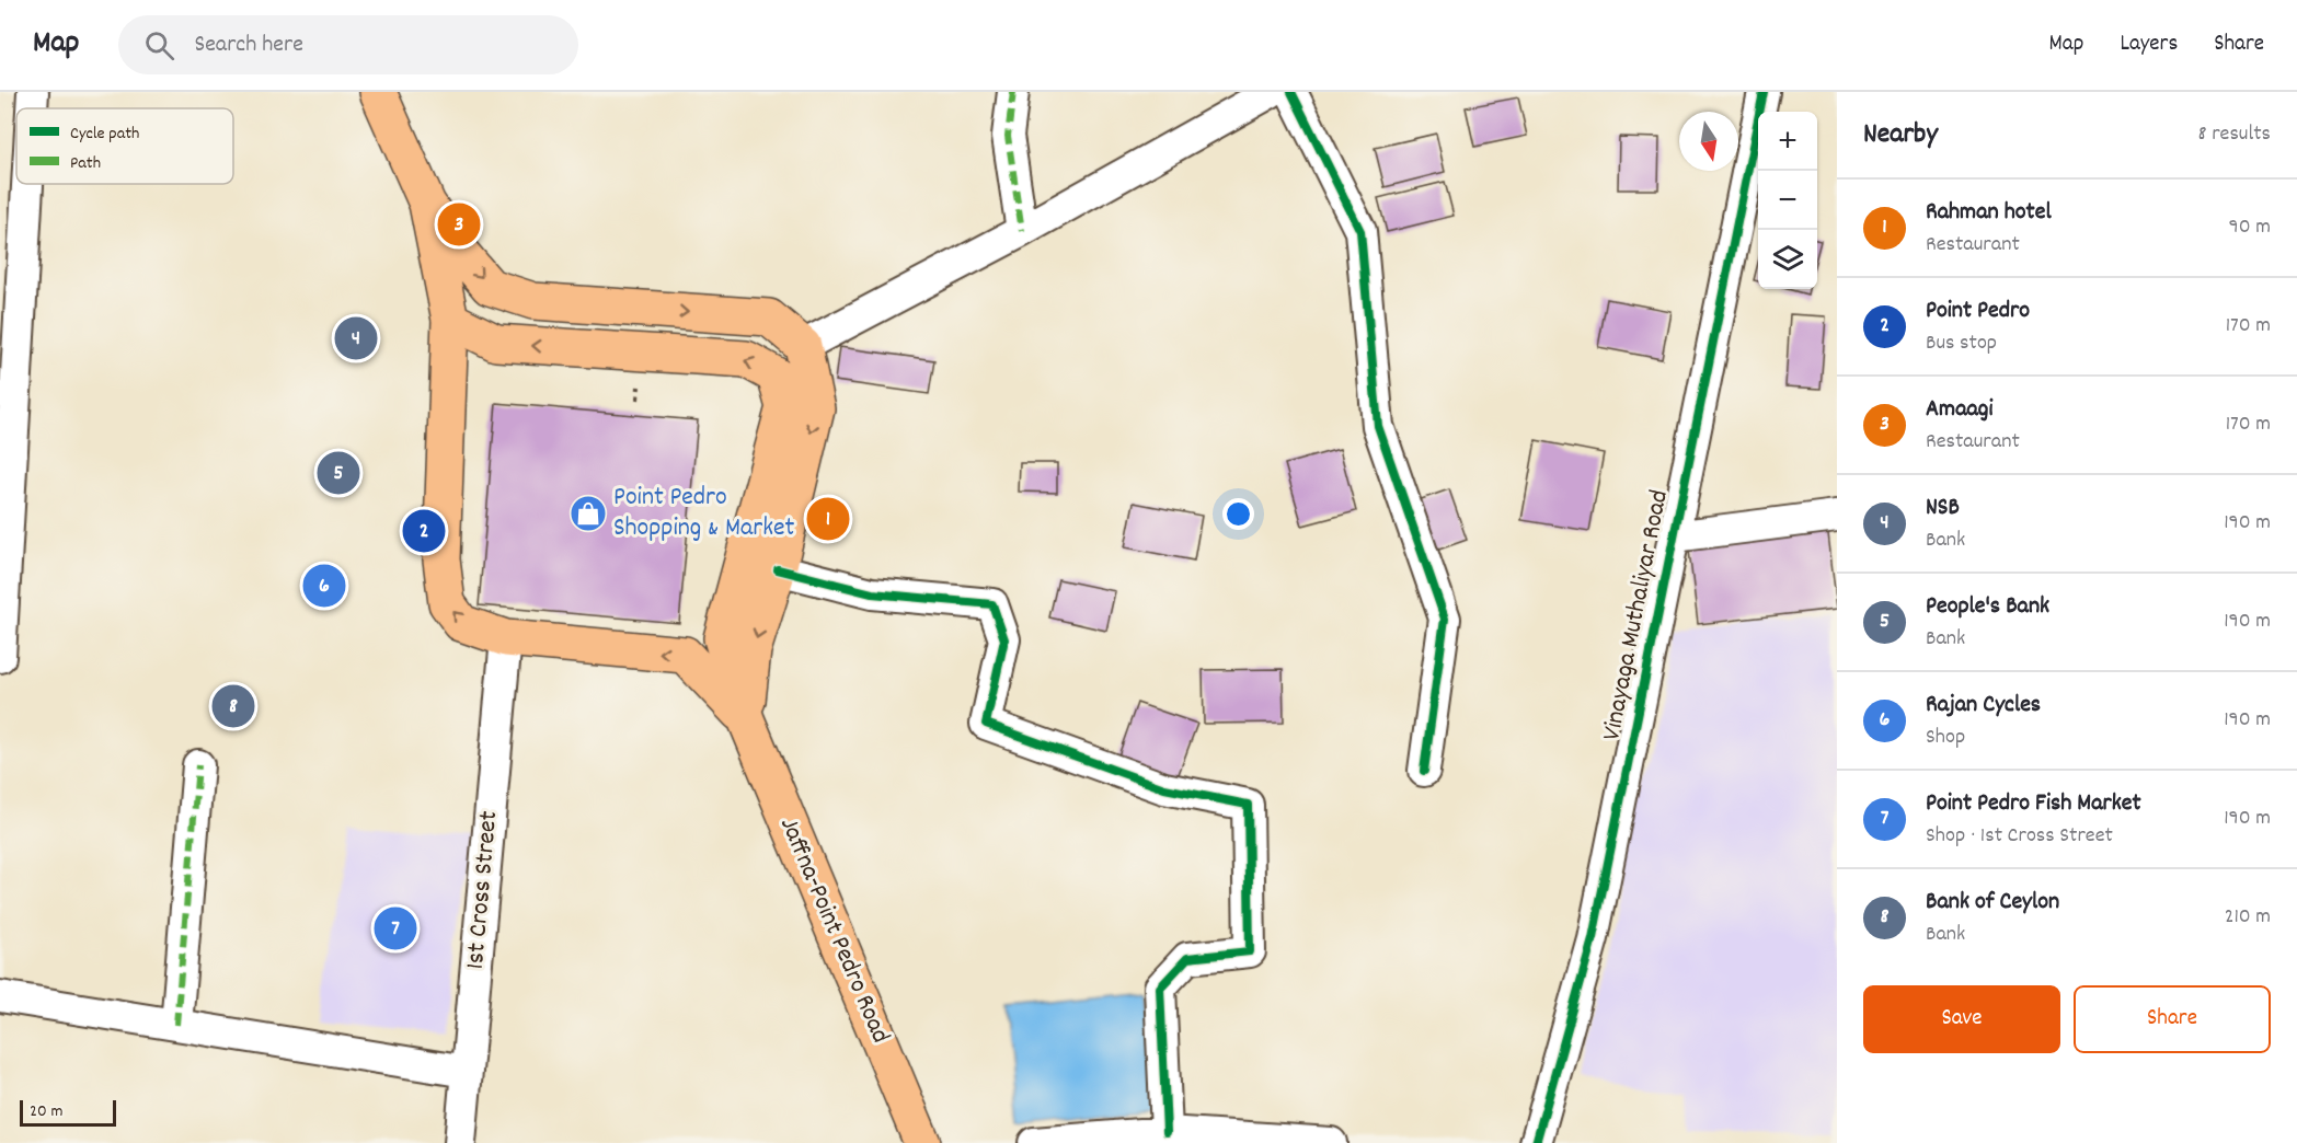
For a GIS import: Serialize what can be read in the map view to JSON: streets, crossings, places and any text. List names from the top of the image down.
{
  "streets": {
    "main road": ["Jaffna-Point Pedro Road"],
    "street": ["Vinayaga Muthaliyar Road", "1st Cross Street"]
  },
  "crossings": [
    ["1st Cross Street", "Jaffna-Point Pedro Road"]
  ],
  "places": {
    "shop": ["Point Pedro Shopping & Market"]
  },
  "legend": ["Cycle path", "Path"],
  "scale_bar": "20 m",
  "north": "bottom",
  "page": {
    "header": "Map",
    "search": "Search here",
    "nav": ["Map", "Layers", "Share"],
    "heading": ["Nearby", "8 results"],
    "map_buttons": ["+", "−"],
    "list": [
      {
        "mark": "1",
        "name": "Rahman hotel",
        "note": "Restaurant",
        "value": "90 m"
      },
      {
        "mark": "2",
        "name": "Point Pedro",
        "note": "Bus stop",
        "value": "170 m"
      },
      {
        "mark": "3",
        "name": "Amaagi",
        "note": "Restaurant",
        "value": "170 m"
      },
      {
        "mark": "4",
        "name": "NSB",
        "note": "Bank",
        "value": "190 m"
      },
      {
        "mark": "5",
        "name": "People's Bank",
        "note": "Bank",
        "value": "190 m"
      },
      {
        "mark": "6",
        "name": "Rajan Cycles",
        "note": "Shop",
        "value": "190 m"
      },
      {
        "mark": "7",
        "name": "Point Pedro Fish Market",
        "note": "Shop · 1st Cross Street",
        "value": "190 m"
      },
      {
        "mark": "8",
        "name": "Bank of Ceylon",
        "note": "Bank",
        "value": "210 m"
      }
    ],
    "pins": [
      "3",
      "4",
      "5",
      "1",
      "2",
      "6",
      "8",
      "7"
    ],
    "buttons": ["Save", "Share"],
    "scale": "20 m"
  }
}
